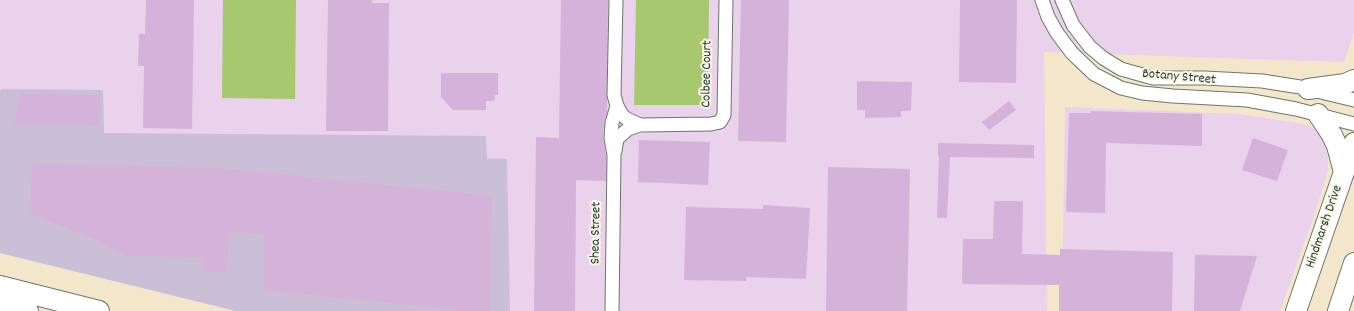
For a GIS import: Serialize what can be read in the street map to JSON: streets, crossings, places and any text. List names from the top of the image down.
{
  "streets": {
    "main road": ["Hindmarsh Drive"],
    "street": ["Colbee Court", "Botany Street", "Shea Street"]
  },
  "crossings": [
    ["Colbee Court", "Shea Street"]
  ]
}
